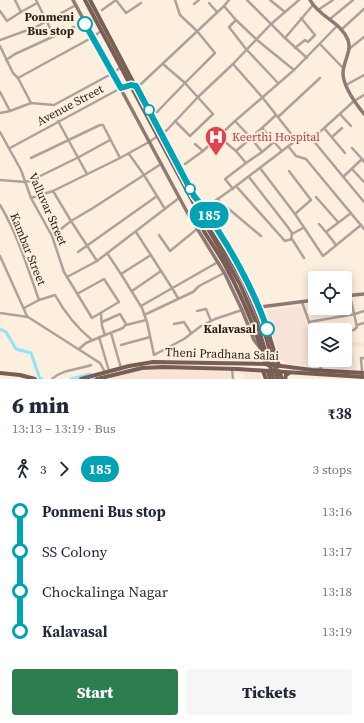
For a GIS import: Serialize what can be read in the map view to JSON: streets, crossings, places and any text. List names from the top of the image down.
{
  "streets": {
    "main road": ["Theni Pradhana Salai"],
    "street": ["Avenue Street", "Valluvar Street", "Kambar Street"]
  },
  "crossings": [
    ["Avenue Street", "Valluvar Street"]
  ],
  "places": {
    "other": ["Ponmeni Bus stop", "Kalavasal"],
    "hospital": ["Keerthi Hospital"]
  },
  "lines": ["bus line 185"],
  "page": {
    "on_map": "185",
    "heading": ["6 min", "13:13 – 13:19 · Bus", "₹38"],
    "legs": ["3", "185", "3 stops"],
    "list": [
      {
        "name": "Ponmeni Bus stop",
        "value": "13:16"
      },
      {
        "name": "SS Colony",
        "value": "13:17"
      },
      {
        "name": "Chockalinga Nagar",
        "value": "13:18"
      },
      {
        "name": "Kalavasal",
        "value": "13:19"
      }
    ],
    "buttons": ["Start", "Tickets"]
  }
}
